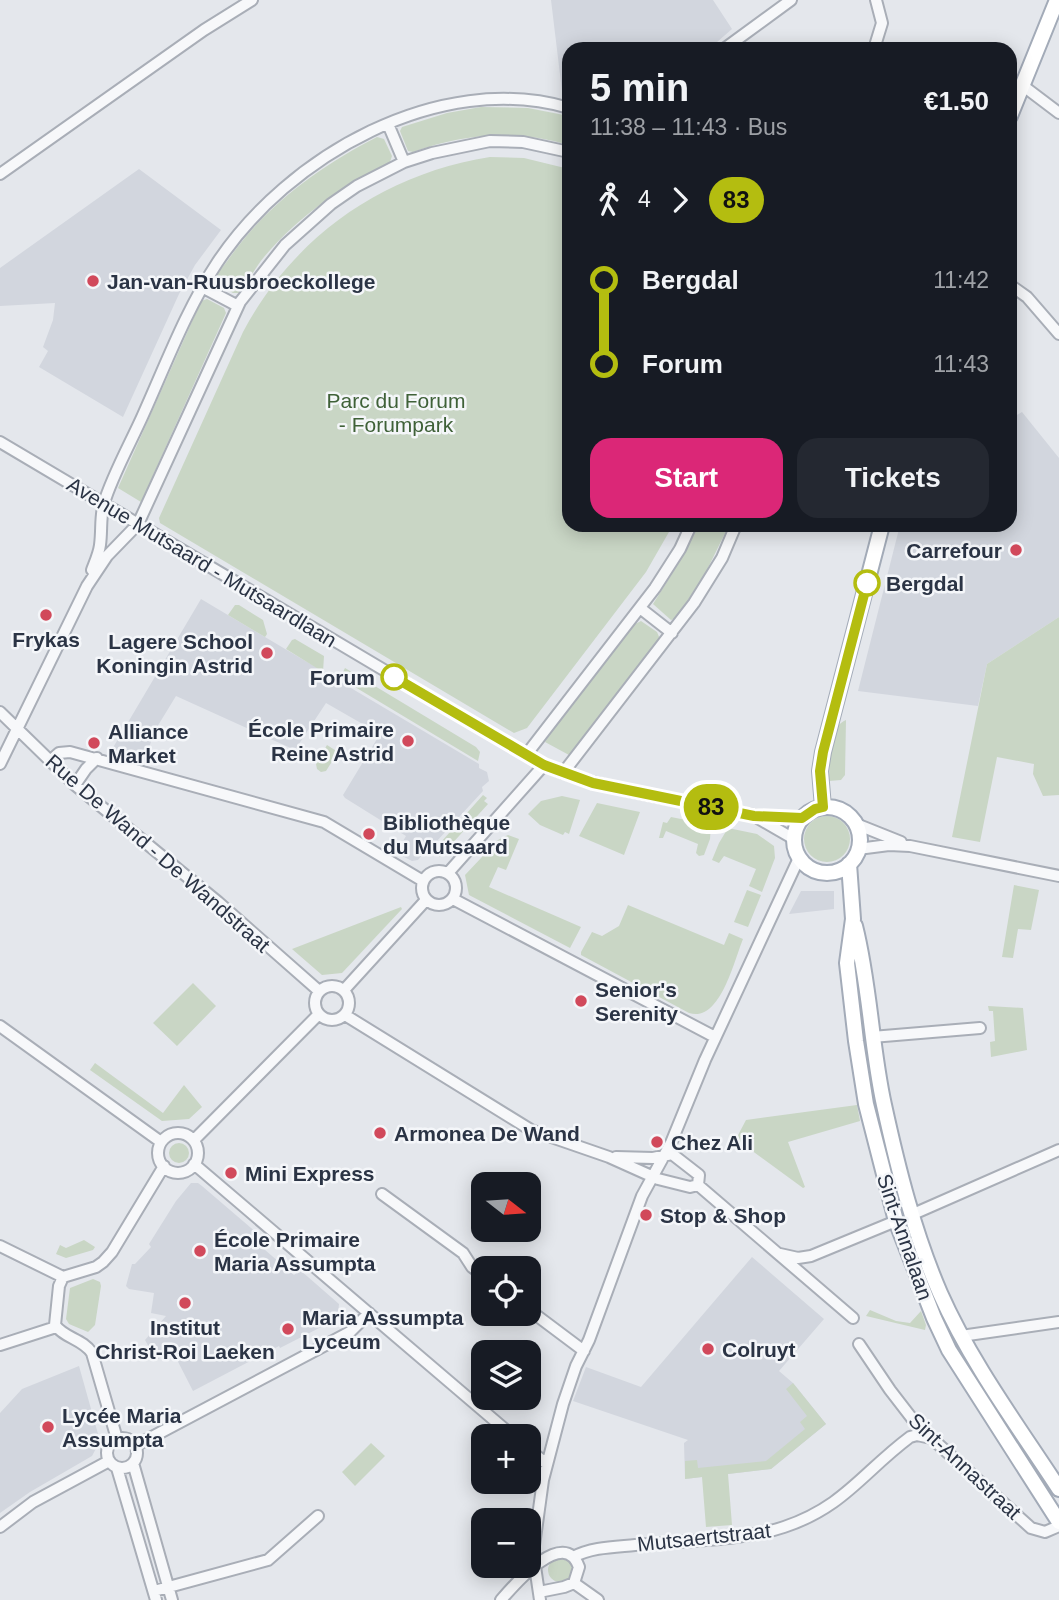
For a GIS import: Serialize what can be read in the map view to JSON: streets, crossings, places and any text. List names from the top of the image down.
{
  "streets": {
    "main road": ["Sint-Annalaan"],
    "street": [
      "Avenue Mutsaard - Mutsaardlaan",
      "Rue De Wand - De Wandstraat",
      "Sint-Annastraat",
      "Mutsaertstraat"
    ]
  },
  "crossings": [
    ["Avenue Mutsaard - Mutsaardlaan", "Sint-Annalaan"],
    ["Sint-Annalaan", "Sint-Annastraat"],
    ["Sint-Annastraat", "Mutsaertstraat"]
  ],
  "parks": ["Parc du Forum - Forumpark"],
  "places": [
    "Jan-van-Ruusbroeckollege",
    "Carrefour",
    "Bergdal",
    "Frykas",
    "Lagere School Koningin Astrid",
    "Forum",
    "École Primaire Reine Astrid",
    "Alliance Market",
    "Bibliothèque du Mutsaard",
    "Senior's Serenity",
    "Armonea De Wand",
    "Chez Ali",
    "Mini Express",
    "Stop & Shop",
    "École Primaire Maria Assumpta",
    "Institut Christ-Roi Laeken",
    "Maria Assumpta Lyceum",
    "Colruyt",
    "Lycée Maria Assumpta"
  ],
  "lines": ["bus line 83"],
  "north": "right",
  "page": {
    "on_map": "83",
    "heading": ["5 min", "11:38 – 11:43 · Bus", "€1.50"],
    "legs": ["4", "83"],
    "list": [
      {
        "name": "Bergdal",
        "value": "11:42"
      },
      {
        "name": "Forum",
        "value": "11:43"
      }
    ],
    "buttons": ["Start", "Tickets"],
    "map_buttons": ["+", "−"]
  }
}
